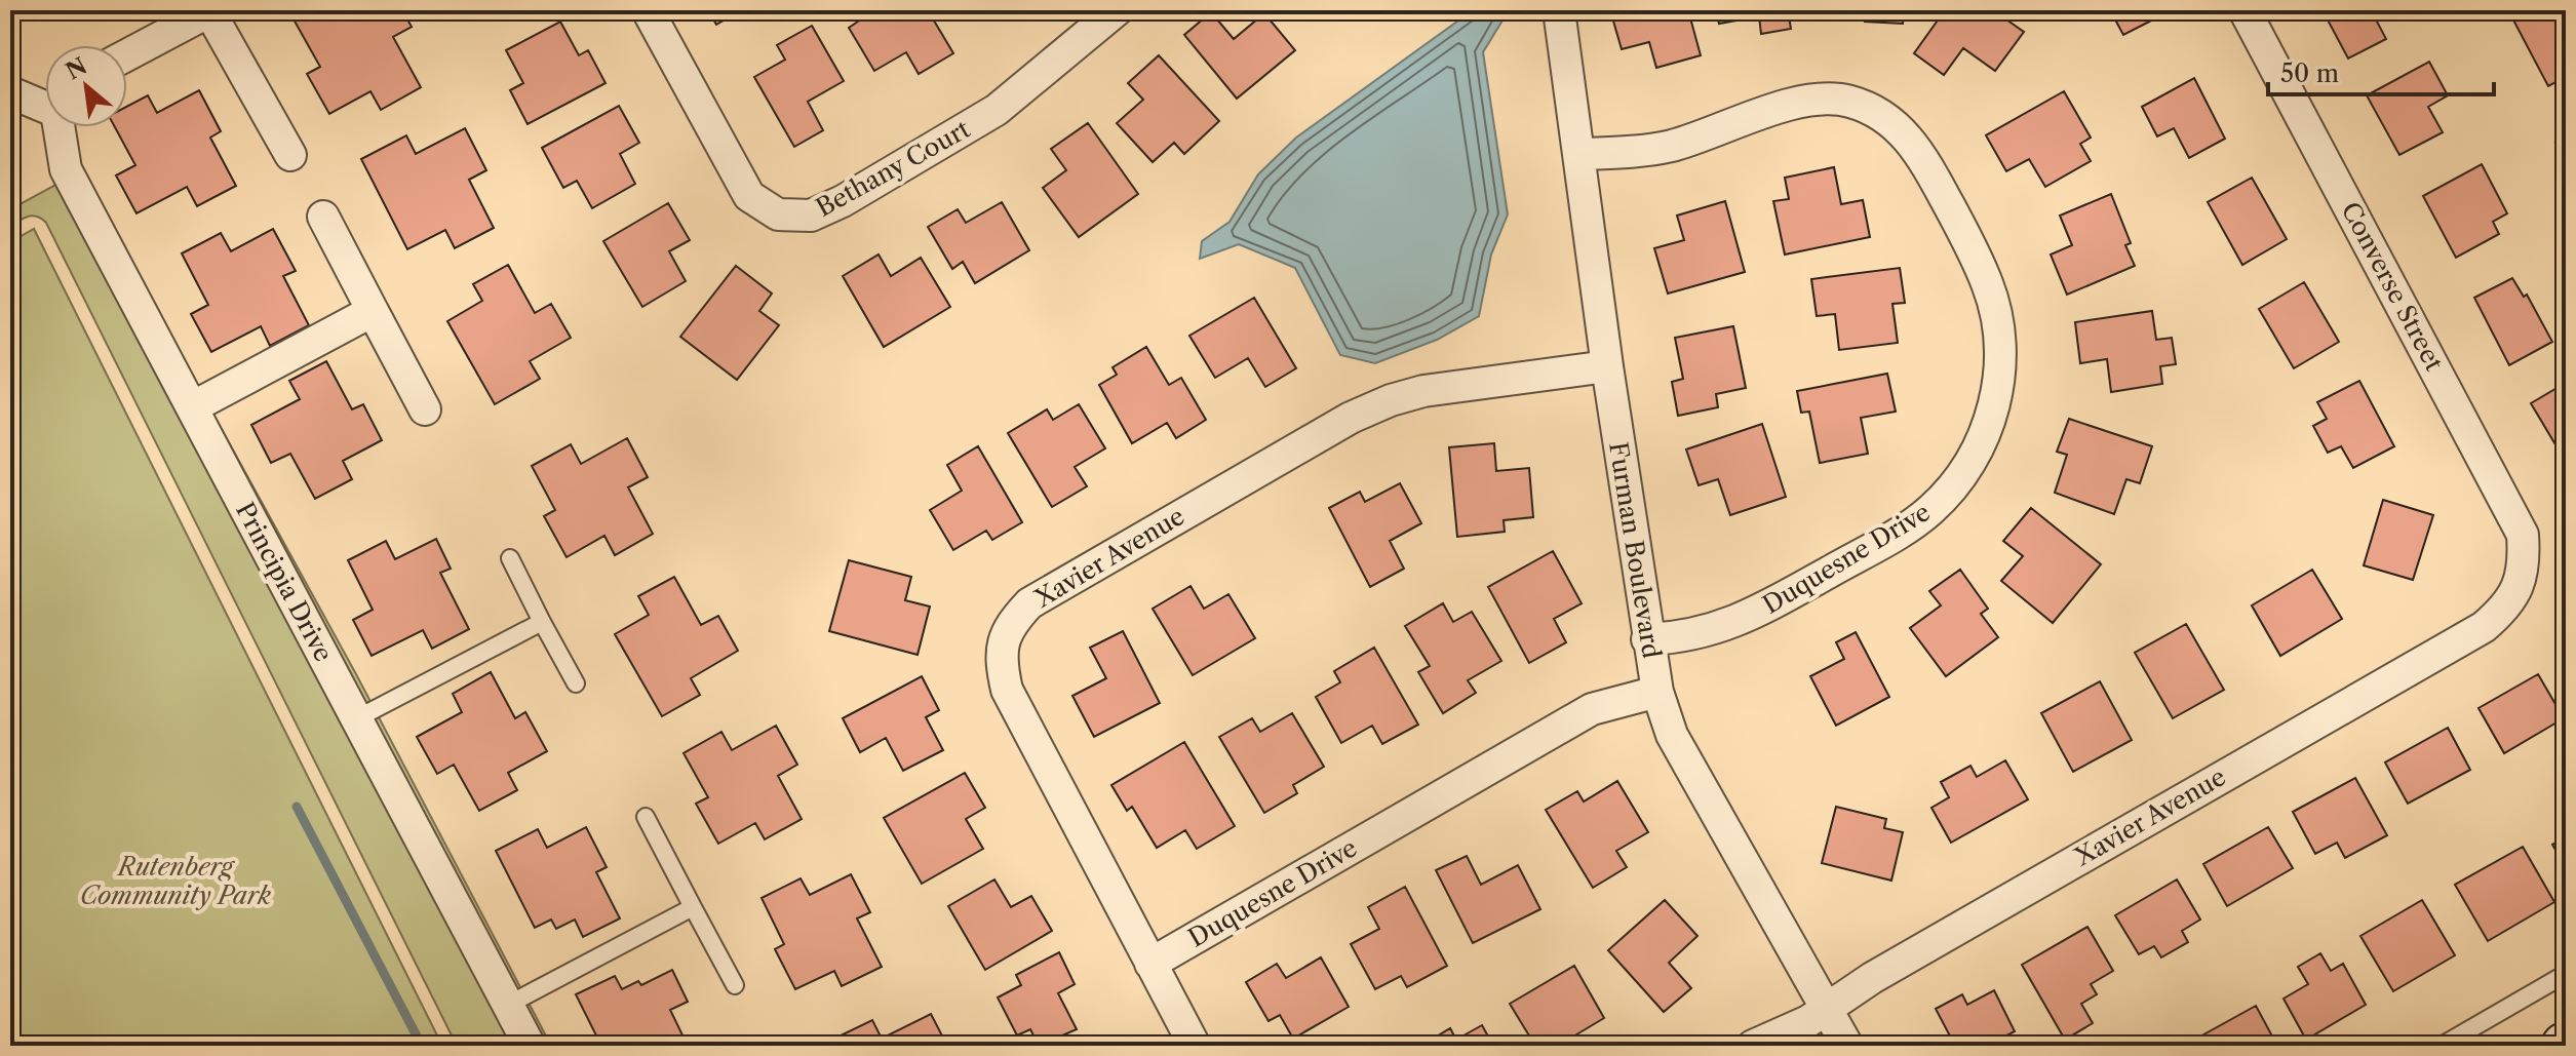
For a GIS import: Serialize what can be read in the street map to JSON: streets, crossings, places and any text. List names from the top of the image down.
{
  "streets": {
    "street": [
      "Bethany Court",
      "Converse Street",
      "Furman Boulevard",
      "Xavier Avenue",
      "Duquesne Drive",
      "Principia Drive"
    ]
  },
  "crossings": [
    ["Converse Street", "Xavier Avenue"],
    ["Furman Boulevard", "Xavier Avenue"],
    ["Furman Boulevard", "Duquesne Drive"],
    ["Xavier Avenue", "Duquesne Drive"]
  ],
  "parks": ["Rutenberg Community Park"],
  "scale_bar": "50 m",
  "north": "top left"
}
